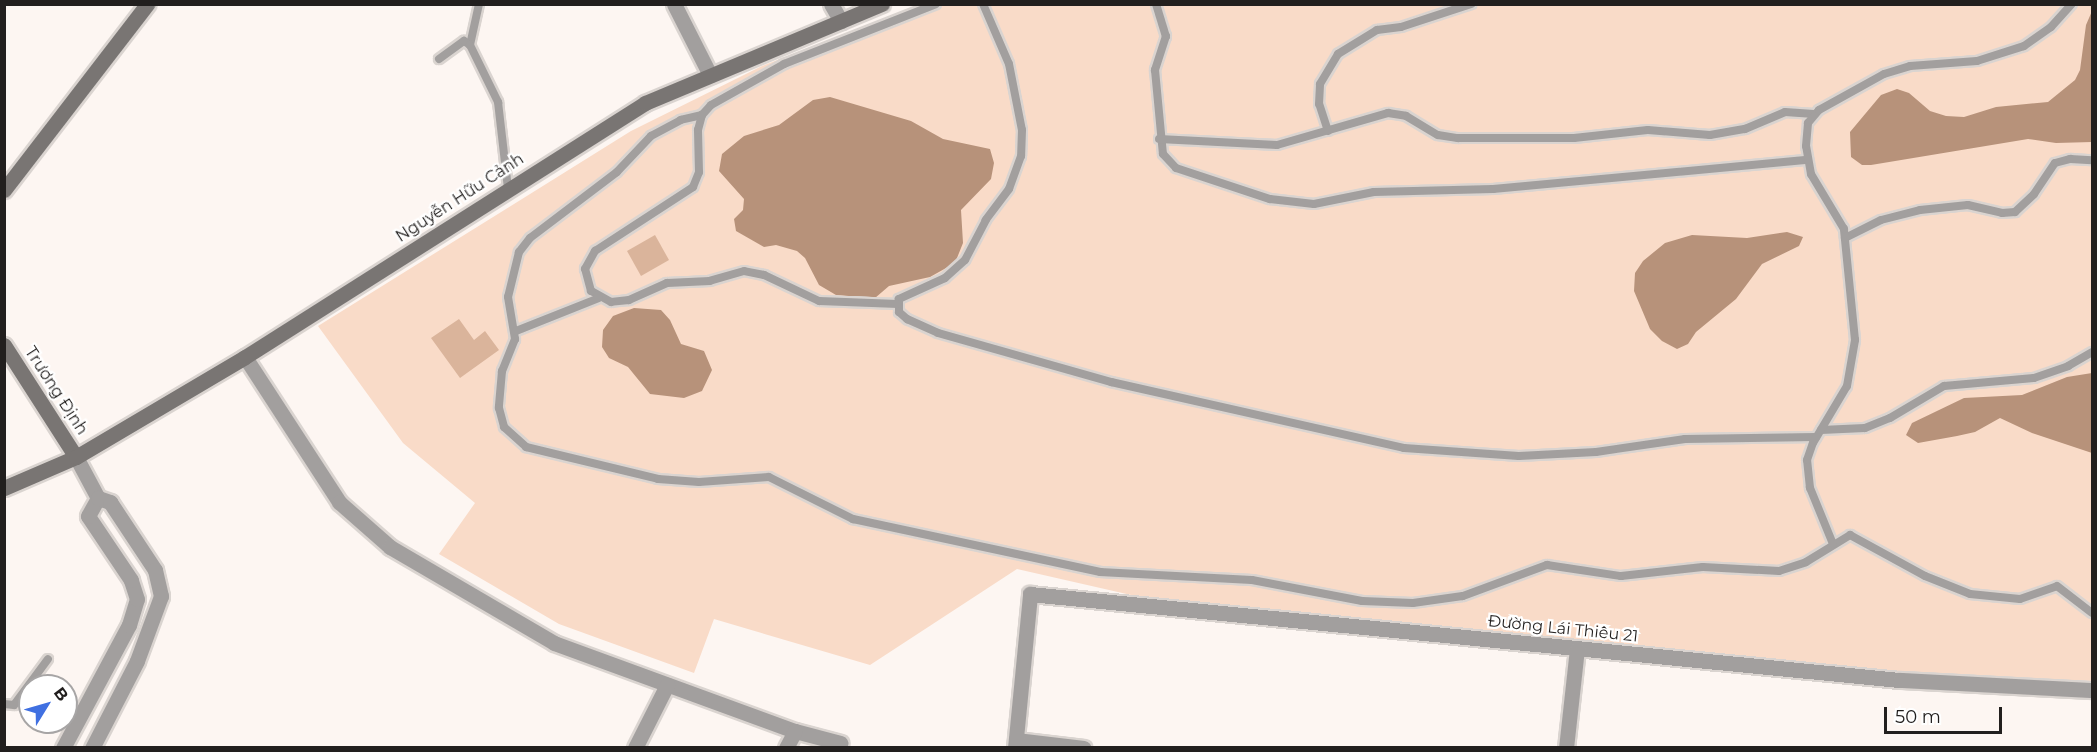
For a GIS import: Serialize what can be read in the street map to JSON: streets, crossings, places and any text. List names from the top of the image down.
{
  "streets": {
    "street": ["Nguyễn Hữu Cảnh", "Trương Định", "Đường Lái Thiêu 21"]
  },
  "crossings": [
    ["Nguyễn Hữu Cảnh", "Trương Định"]
  ],
  "scale_bar": "50 m",
  "north": "top right"
}
